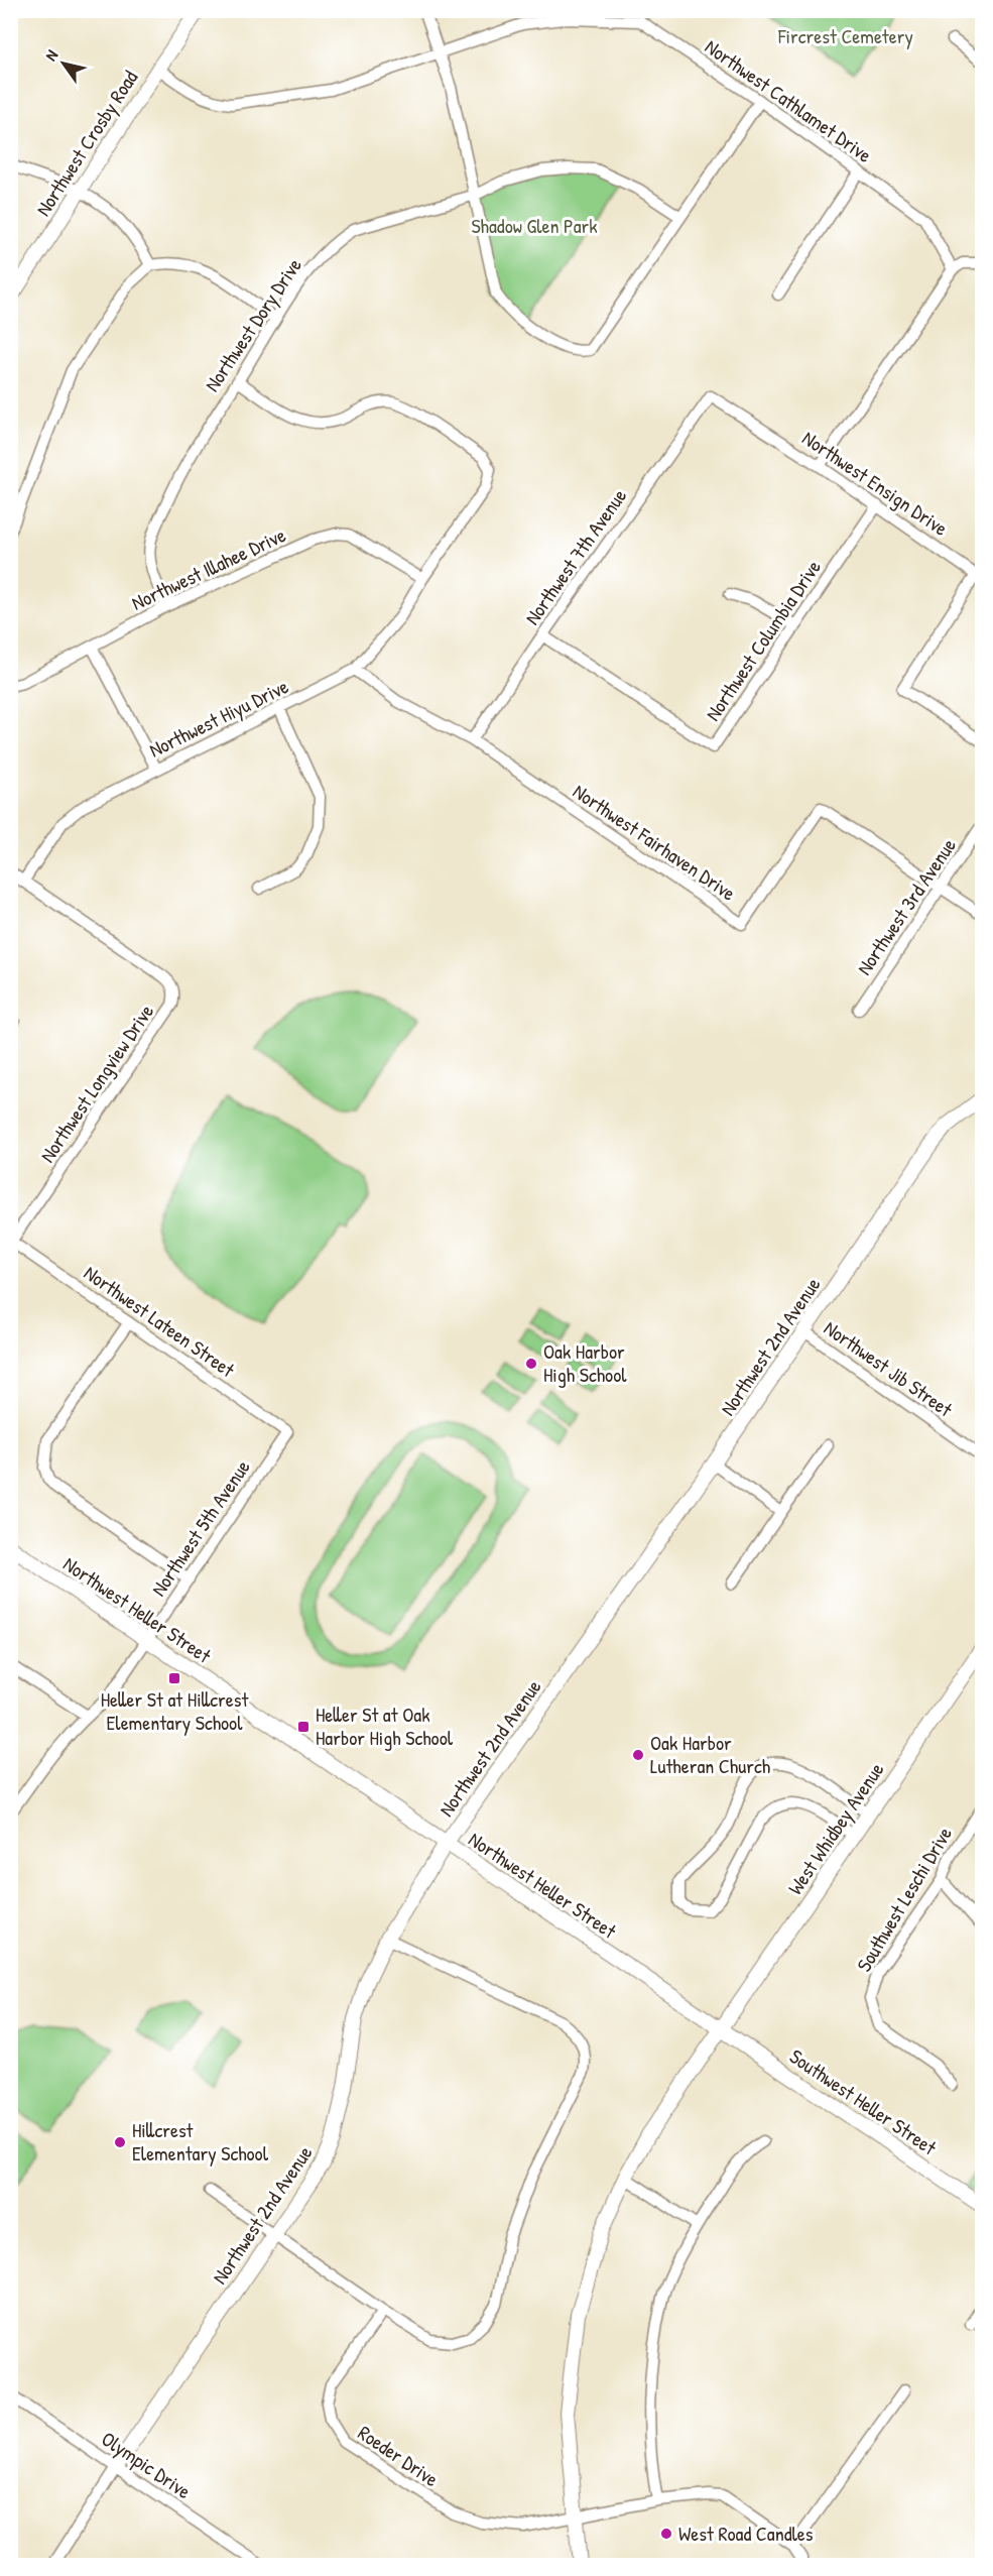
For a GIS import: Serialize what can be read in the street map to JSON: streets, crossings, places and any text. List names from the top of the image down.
{
  "streets": {
    "street": [
      "Northwest Cathlamet Drive",
      "Northwest Crosby Road",
      "Northwest Dory Drive",
      "Northwest Ensign Drive",
      "Northwest 7th Avenue",
      "Northwest Illahee Drive",
      "Northwest Columbia Drive",
      "Northwest Hiyu Drive",
      "Northwest Fairhaven Drive",
      "Northwest 3rd Avenue",
      "Northwest Longview Drive",
      "Northwest Lateen Street",
      "Northwest 2nd Avenue",
      "Northwest Jib Street",
      "Northwest 5th Avenue",
      "Northwest Heller Street",
      "West Whidbey Avenue",
      "Southwest Leschi Drive",
      "Southwest Heller Street",
      "Roeder Drive",
      "Olympic Drive"
    ]
  },
  "crossings": [
    ["Northwest Cathlamet Drive", "Northwest Crosby Road"],
    ["Northwest Dory Drive", "Northwest Illahee Drive"],
    ["Northwest Dory Drive", "Northwest Hiyu Drive"],
    ["Northwest Ensign Drive", "Northwest 7th Avenue"],
    ["Northwest Ensign Drive", "Northwest Columbia Drive"],
    ["Northwest 7th Avenue", "Northwest Columbia Drive"],
    ["Northwest 7th Avenue", "Northwest Fairhaven Drive"],
    ["Northwest Illahee Drive", "Northwest Hiyu Drive"],
    ["Northwest Hiyu Drive", "Northwest Fairhaven Drive"],
    ["Northwest Hiyu Drive", "Northwest Longview Drive"],
    ["Northwest Fairhaven Drive", "Northwest 3rd Avenue"],
    ["Northwest Longview Drive", "Northwest Lateen Street"],
    ["Northwest Lateen Street", "Northwest 5th Avenue"],
    ["Northwest 2nd Avenue", "Northwest Jib Street"],
    ["Northwest 2nd Avenue", "Northwest Heller Street"],
    ["Northwest 2nd Avenue", "Olympic Drive"],
    ["Northwest 5th Avenue", "Northwest Heller Street"],
    ["Northwest Heller Street", "West Whidbey Avenue"],
    ["Northwest Heller Street", "Southwest Heller Street"],
    ["West Whidbey Avenue", "Southwest Heller Street"],
    ["West Whidbey Avenue", "Roeder Drive"]
  ],
  "parks": ["Fircrest Cemetery", "Shadow Glen Park"],
  "places": {
    "other": [
      "Oak Harbor High School",
      "Oak Harbor Lutheran Church",
      "Hillcrest Elementary School",
      "West Road Candles"
    ],
    "transit": ["Heller St at Hillcrest Elementary School", "Heller St at Oak Harbor High School"]
  },
  "north": "top left"
}
